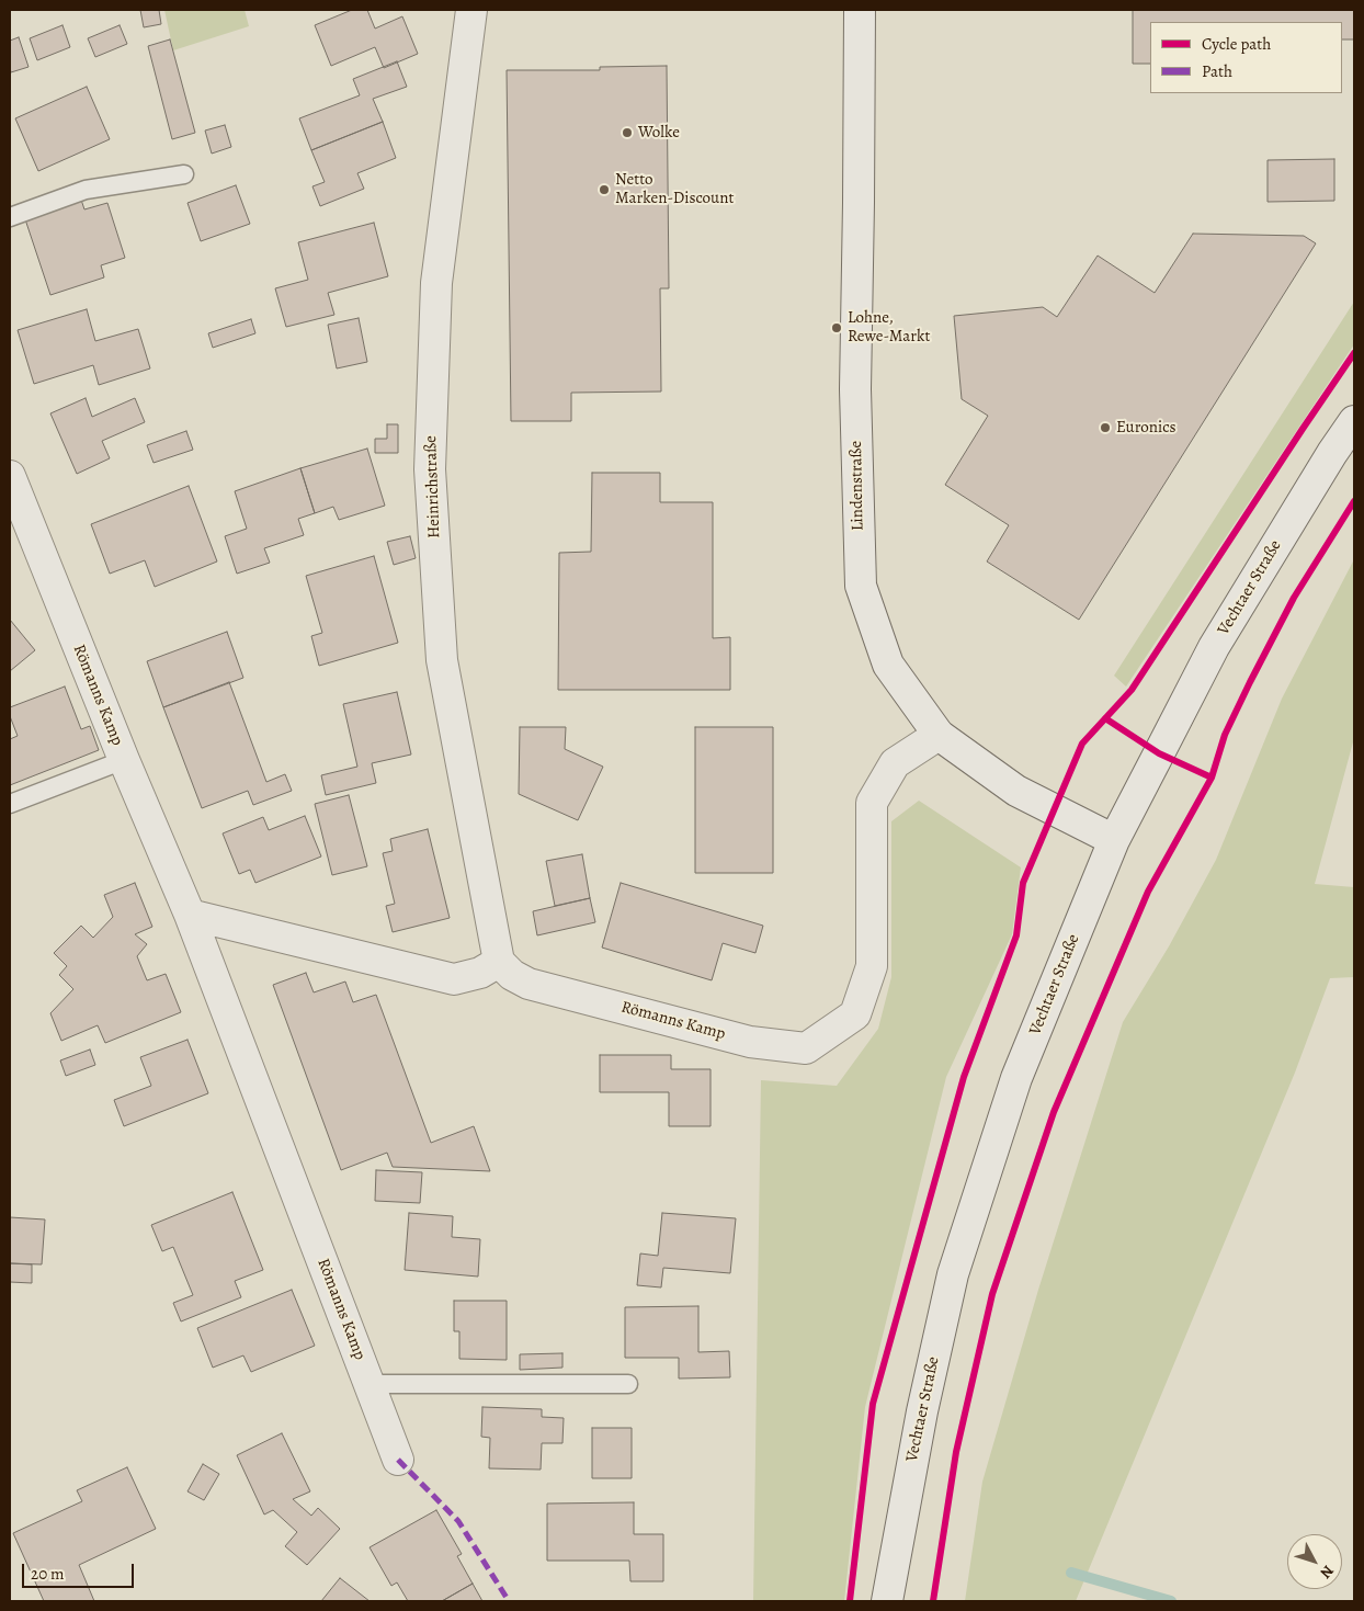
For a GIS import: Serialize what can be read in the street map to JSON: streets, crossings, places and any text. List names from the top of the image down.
{
  "streets": {
    "street": [
      "Lindenstraße",
      "Heinrichstraße",
      "Vechtaer Straße",
      "Römanns Kamp"
    ]
  },
  "crossings": [
    ["Lindenstraße", "Vechtaer Straße"],
    ["Lindenstraße", "Römanns Kamp"],
    ["Heinrichstraße", "Römanns Kamp"]
  ],
  "places": [
    "Wolke",
    "Netto Marken-Discount",
    "Lohne, Rewe-Markt",
    "Euronics"
  ],
  "legend": ["Cycle path", "Path"],
  "scale_bar": "20 m",
  "north": "bottom right"
}
